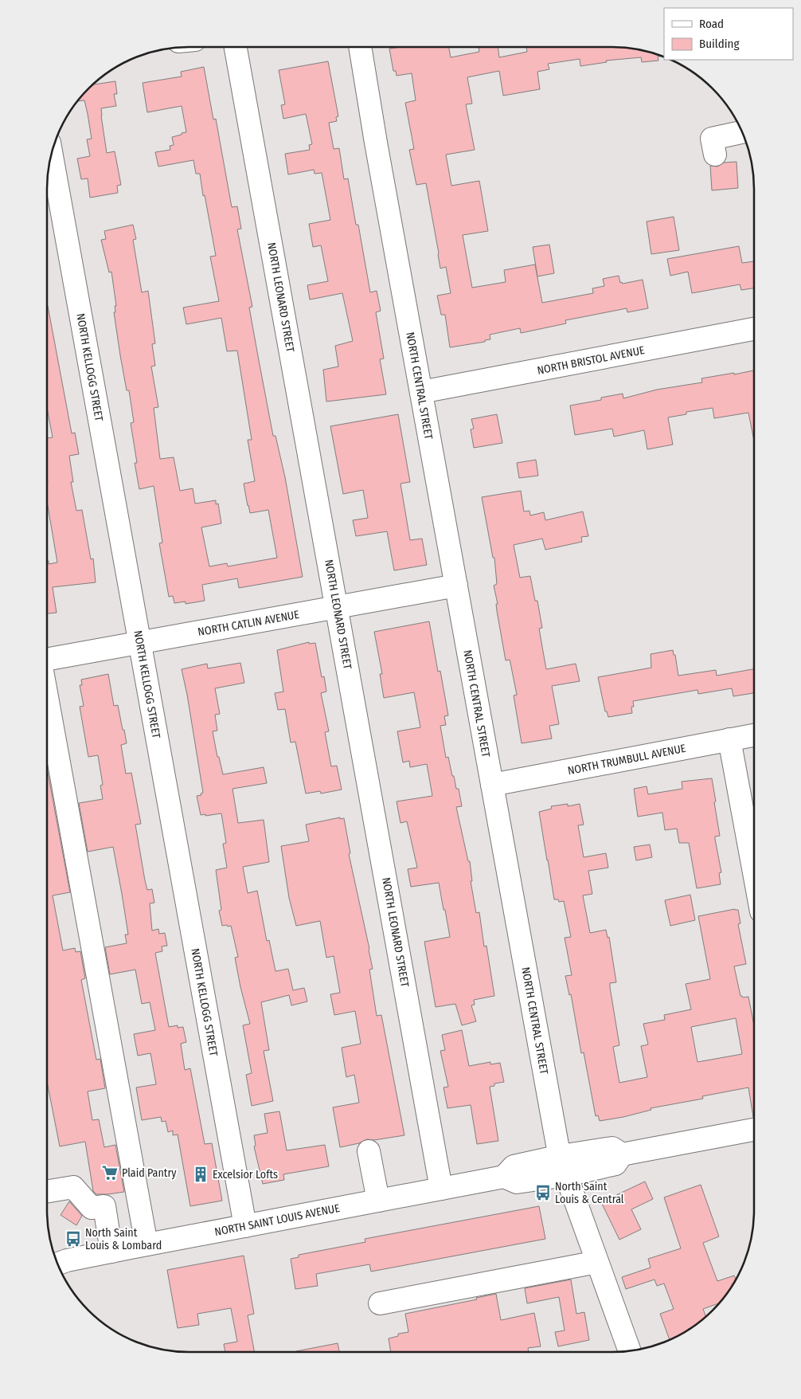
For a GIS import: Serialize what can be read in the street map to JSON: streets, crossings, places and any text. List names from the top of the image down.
{
  "streets": {
    "street": [
      "NORTH LEONARD STREET",
      "NORTH BRISTOL AVENUE",
      "NORTH KELLOGG STREET",
      "NORTH CENTRAL STREET",
      "NORTH CATLIN AVENUE",
      "NORTH TRUMBULL AVENUE",
      "NORTH SAINT LOUIS AVENUE"
    ]
  },
  "crossings": [
    ["NORTH LEONARD STREET", "NORTH CATLIN AVENUE"],
    ["NORTH LEONARD STREET", "NORTH SAINT LOUIS AVENUE"],
    ["NORTH BRISTOL AVENUE", "NORTH CENTRAL STREET"],
    ["NORTH KELLOGG STREET", "NORTH CATLIN AVENUE"],
    ["NORTH KELLOGG STREET", "NORTH SAINT LOUIS AVENUE"],
    ["NORTH CENTRAL STREET", "NORTH CATLIN AVENUE"],
    ["NORTH CENTRAL STREET", "NORTH TRUMBULL AVENUE"],
    ["NORTH CENTRAL STREET", "NORTH SAINT LOUIS AVENUE"]
  ],
  "places": {
    "supermarket": ["Plaid Pantry"],
    "building": ["Excelsior Lofts"],
    "bus stop": ["North Saint Louis & Central", "North Saint Louis & Lombard"]
  },
  "legend": ["Road", "Building"]
}
